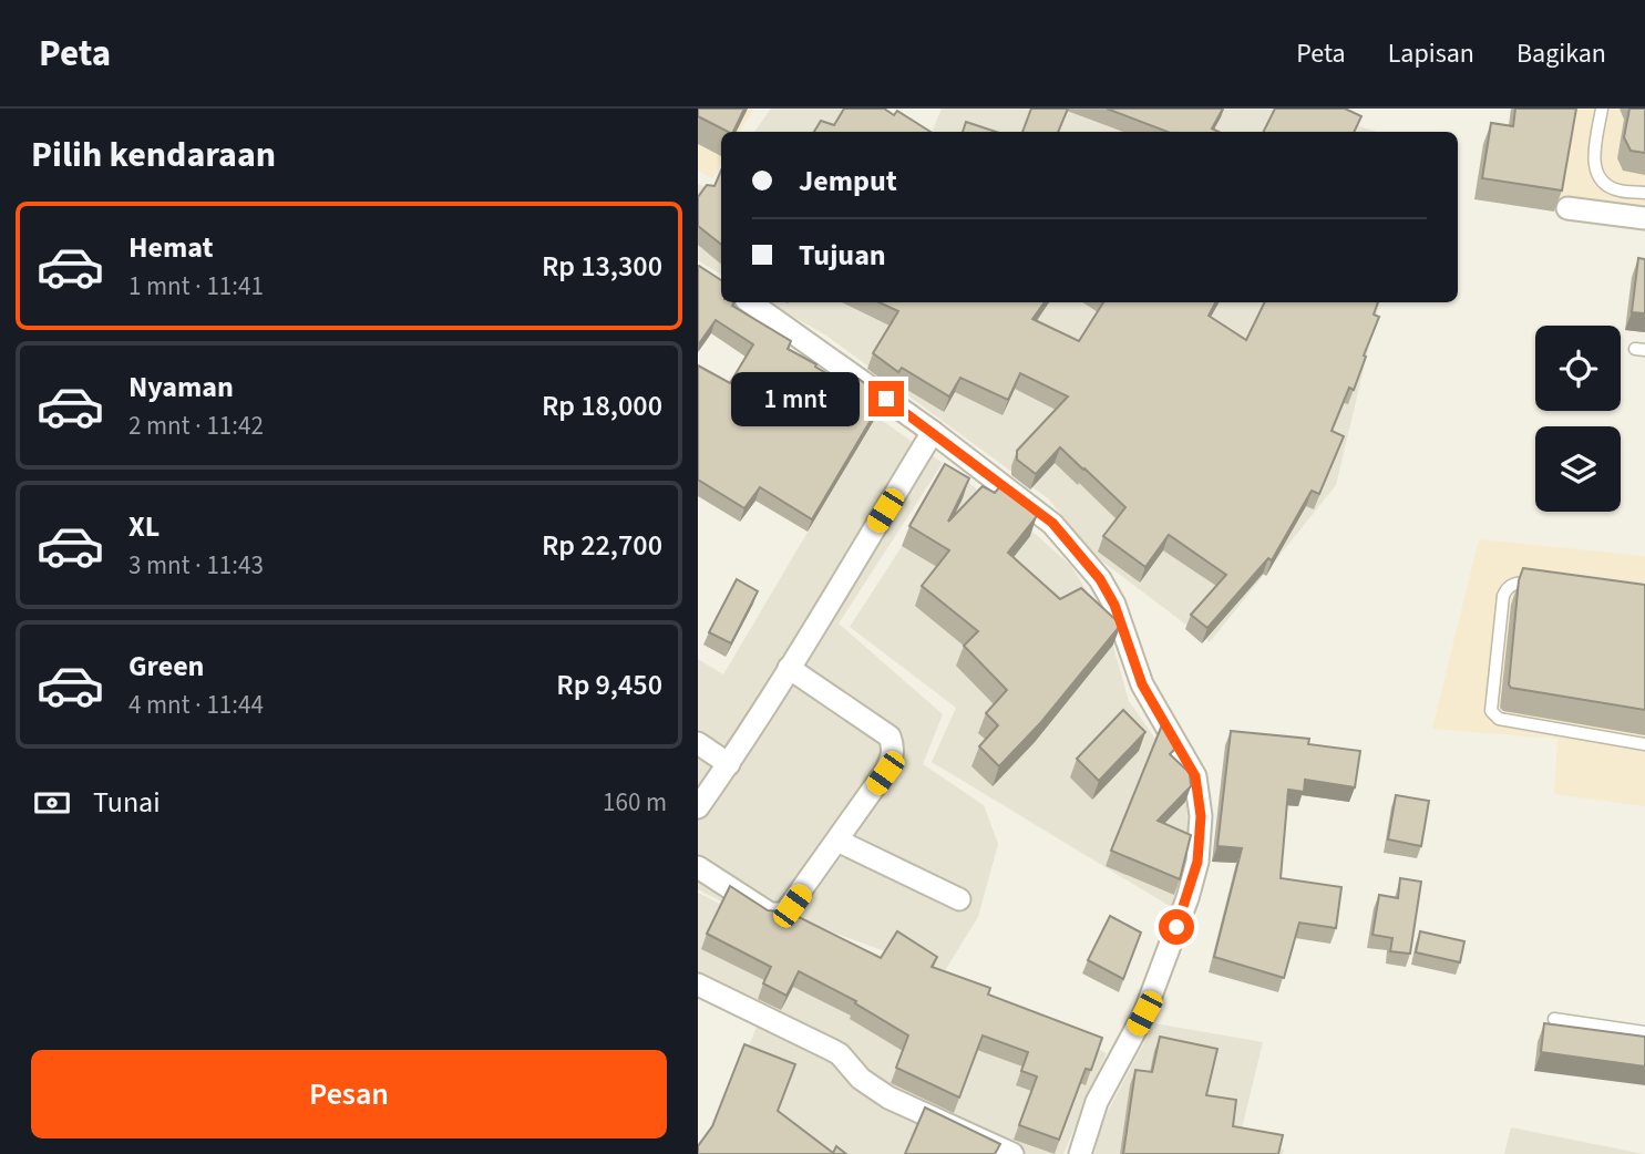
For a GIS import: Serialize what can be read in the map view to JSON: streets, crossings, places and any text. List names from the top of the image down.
{
  "page": {
    "header": "Peta",
    "nav": ["Peta", "Lapisan", "Bagikan"],
    "heading": "Pilih kendaraan",
    "banner": ["Jemput", "Tujuan"],
    "list": [
      {
        "name": "Hemat",
        "note": "1 mnt · 11:41",
        "value": "Rp 13,300"
      },
      {
        "name": "Nyaman",
        "note": "2 mnt · 11:42",
        "value": "Rp 18,000"
      },
      {
        "name": "XL",
        "note": "3 mnt · 11:43",
        "value": "Rp 22,700"
      },
      {
        "name": "Green",
        "note": "4 mnt · 11:44",
        "value": "Rp 9,450"
      }
    ],
    "bubble": "1 mnt",
    "pay": ["Tunai", "160 m"],
    "buttons": "Pesan"
  }
}
